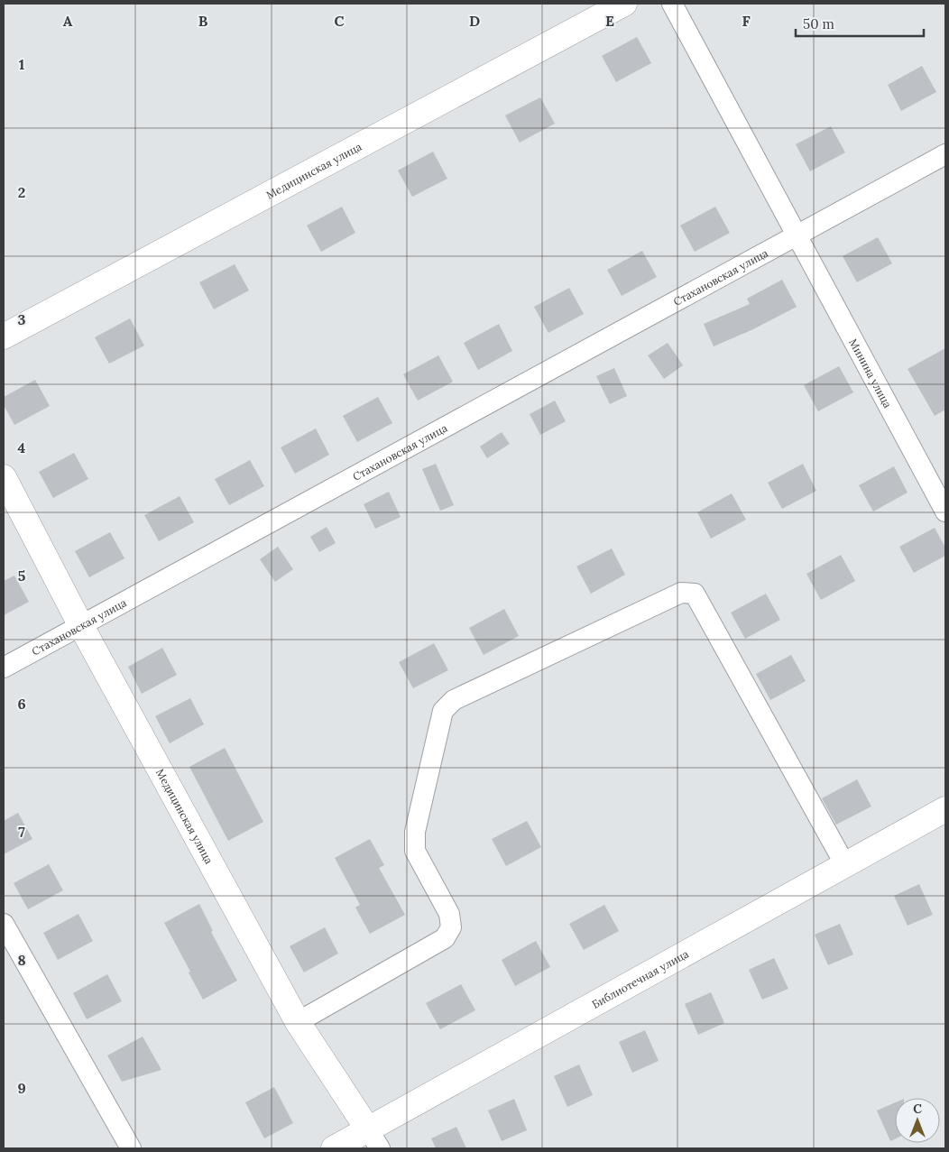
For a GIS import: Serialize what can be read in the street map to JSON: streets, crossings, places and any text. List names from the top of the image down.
{
  "streets": {
    "street": [
      "Медицинская улица",
      "Стахановская улица",
      "Минина улица",
      "Библиотечная улица"
    ]
  },
  "crossings": [
    ["Медицинская улица", "Стахановская улица"],
    ["Медицинская улица", "Библиотечная улица"],
    ["Стахановская улица", "Минина улица"]
  ],
  "scale_bar": "50 m",
  "north": "top",
  "grid": {
    "columns": [
      "A",
      "B",
      "C",
      "D",
      "E",
      "F"
    ],
    "rows": [
      "1",
      "2",
      "3",
      "4",
      "5",
      "6",
      "7",
      "8",
      "9"
    ]
  }
}
